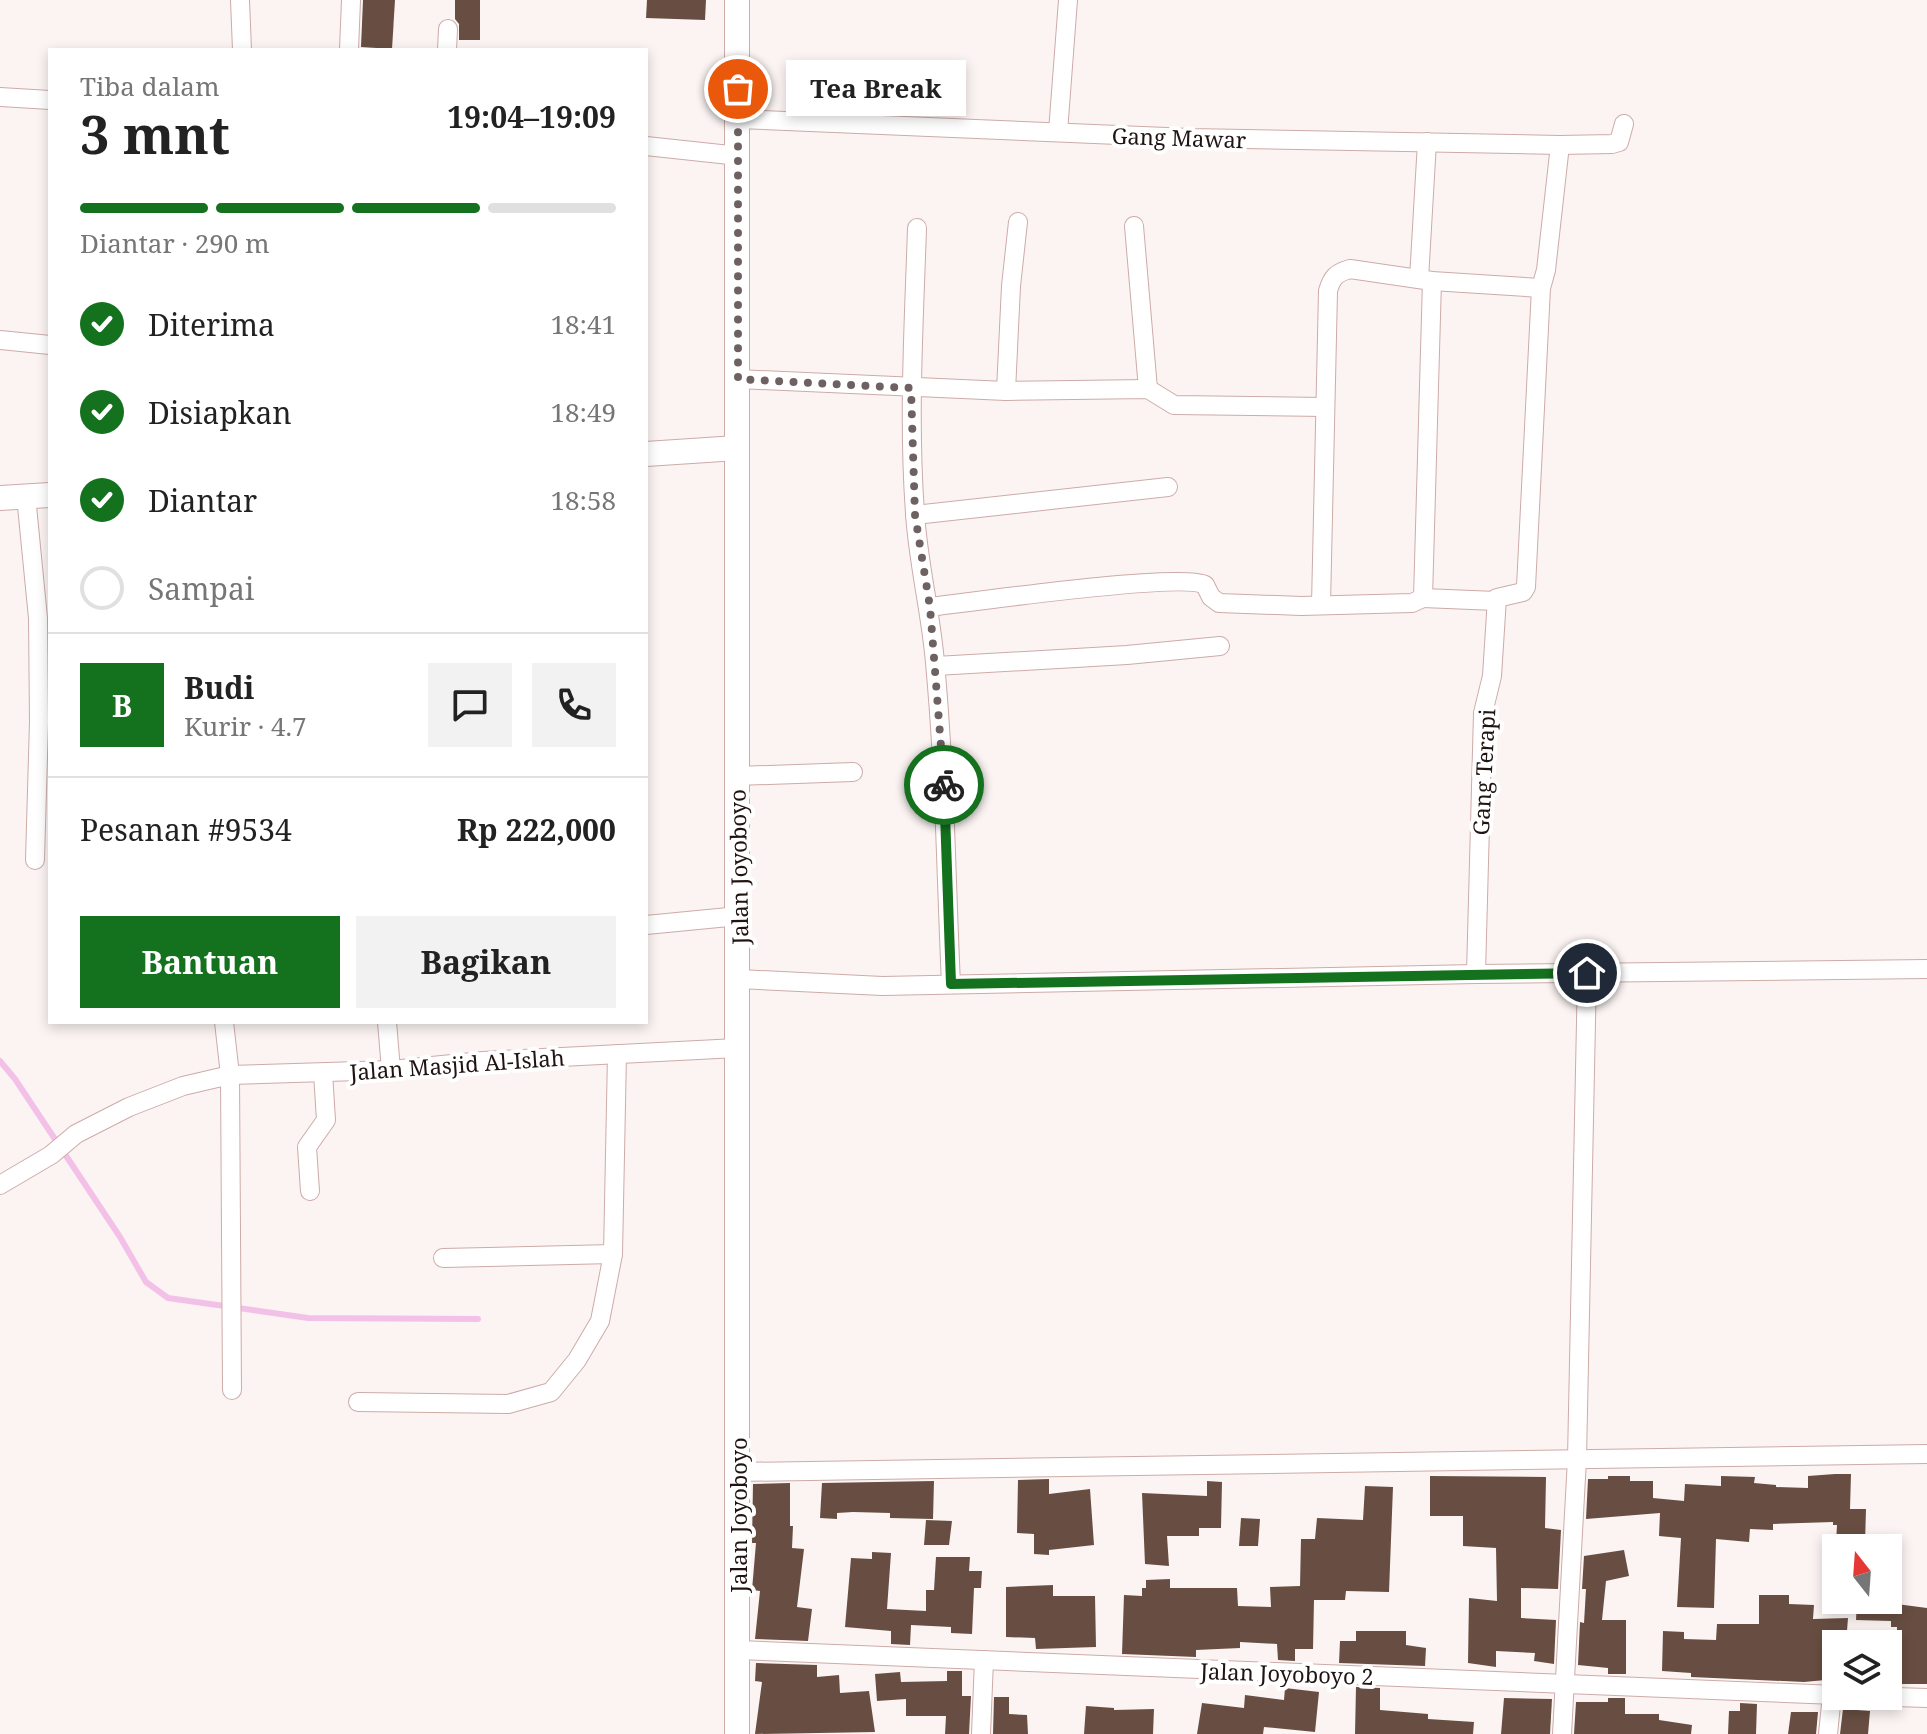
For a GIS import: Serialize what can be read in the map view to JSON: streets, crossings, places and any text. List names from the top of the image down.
{
  "streets": {
    "main road": ["Jalan Joyoboyo"],
    "street": [
      "Gang Mawar",
      "Gang Terapi",
      "Jalan Masjid Al-Islah",
      "Jalan Joyoboyo 2"
    ]
  },
  "crossings": [
    ["Gang Mawar", "Jalan Joyoboyo"],
    ["Jalan Joyoboyo", "Jalan Masjid Al-Islah"],
    ["Jalan Joyoboyo", "Jalan Joyoboyo 2"]
  ],
  "places": ["Tea Break"],
  "north": "top",
  "page": {
    "heading": ["3 mnt", "Tiba dalam", "19:04–19:09"],
    "panel": [
      "Budi",
      "Kurir · 4.7",
      "Pesanan #9534",
      "Rp 222,000"
    ],
    "bubble": "Tea Break",
    "bar": "Diantar · 290 m",
    "list": [
      ["Diterima", "18:41"],
      ["Disiapkan", "18:49"],
      ["Diantar", "18:58"],
      "Sampai"
    ],
    "round": "B",
    "buttons": ["Bantuan", "Bagikan"]
  }
}
